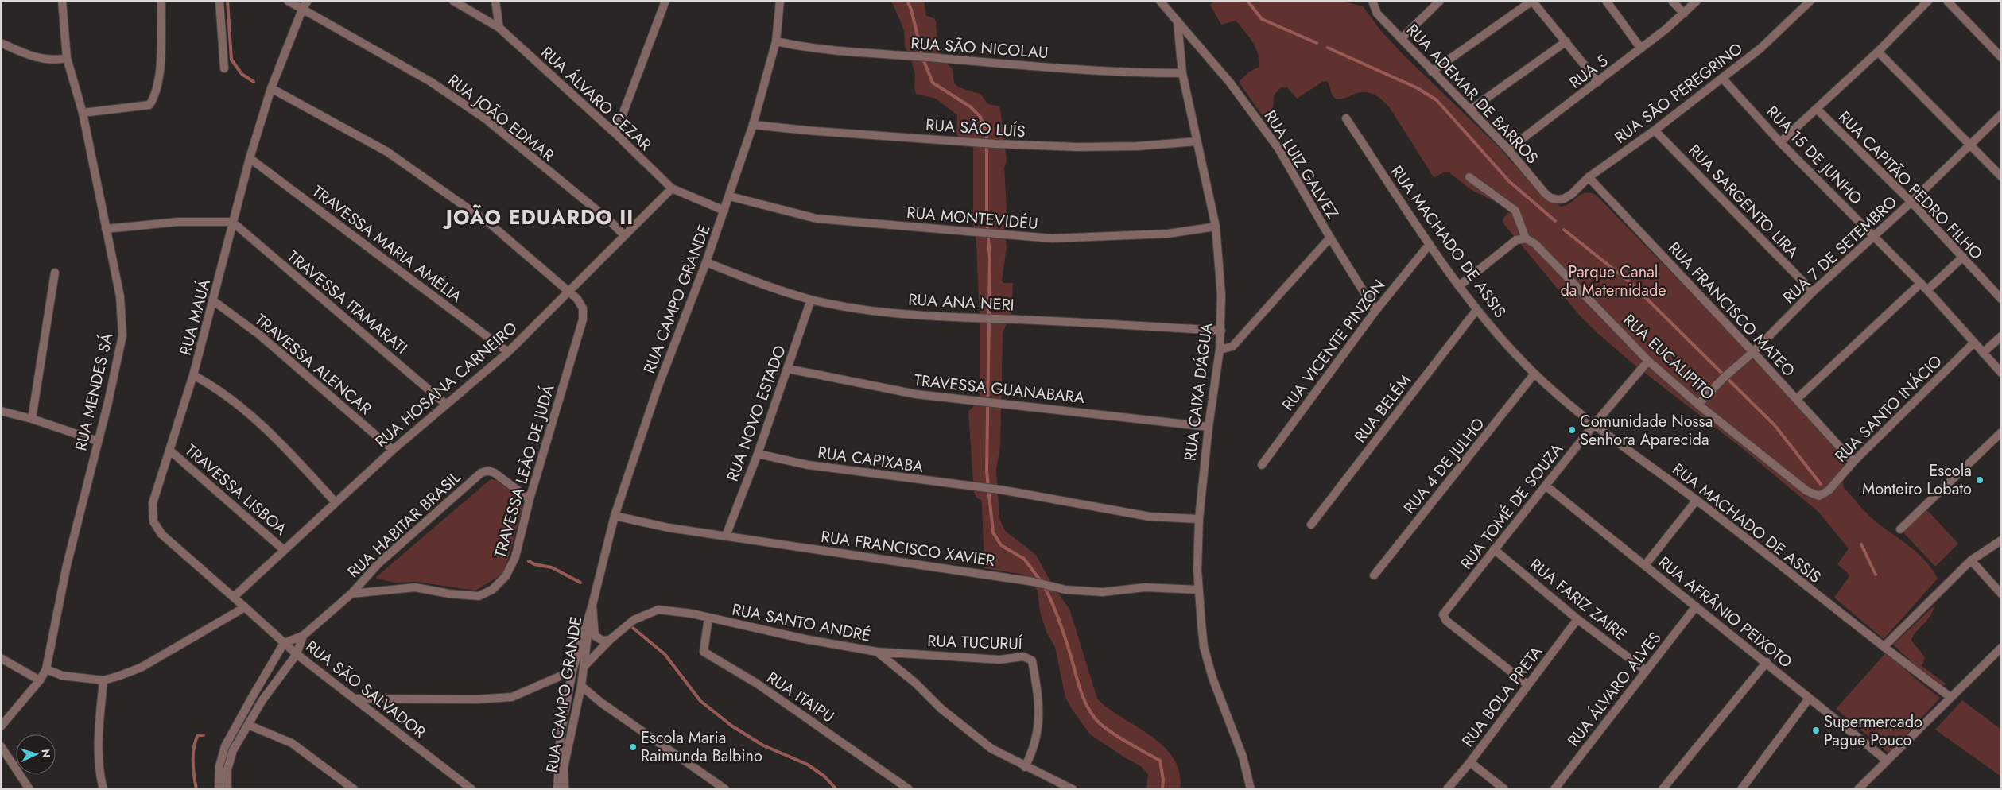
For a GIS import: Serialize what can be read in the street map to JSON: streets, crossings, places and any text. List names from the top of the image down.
{
  "streets": {
    "street": [
      "RUA SÃO NICOLAU",
      "RUA 5",
      "RUA SÃO PEREGRINO",
      "RUA ADEMAR DE BARROS",
      "RUA ÁLVARO CEZAR",
      "RUA JOÃO EDMAR",
      "RUA SÃO LUÍS",
      "RUA 15 DE JUNHO",
      "RUA LUIZ GALVEZ",
      "RUA CAPITÃO PEDRO FILHO",
      "RUA SARGENTO LIRA",
      "RUA MONTEVIDÉU",
      "RUA MACHADO DE ASSIS",
      "TRAVESSA MARIA AMÉLIA",
      "RUA 7 DE SETEMBRO",
      "RUA CAMPO GRANDE",
      "TRAVESSA ITAMARATI",
      "RUA ANA NERI",
      "RUA FRANCISCO MATEO",
      "RUA MAUÁ",
      "RUA VICENTE PINZÓN",
      "RUA EUCALIPITO",
      "TRAVESSA ALENCAR",
      "RUA HOSANA CARNEIRO",
      "TRAVESSA GUANABARA",
      "RUA MENDES SÁ",
      "RUA CAIXA D'ÁGUA",
      "RUA BELÉM",
      "RUA SANTO INÁCIO",
      "RUA NOVO ESTADO",
      "RUA CAPIXABA",
      "RUA 4 DE JULHO",
      "TRAVESSA LEÃO DE JUDÁ",
      "TRAVESSA LISBOA",
      "RUA TOMÉ DE SOUZA",
      "RUA HABITAR BRASIL",
      "RUA FRANCISCO XAVIER",
      "RUA FARIZ ZAIRE",
      "RUA AFRÂNIO PEIXOTO",
      "RUA SANTO ANDRÉ",
      "RUA TUCURUÍ",
      "RUA SÃO SALVADOR",
      "RUA ÁLVARO ALVES",
      "RUA BOLA PRETA",
      "RUA ITAIPU"
    ]
  },
  "crossings": [
    ["RUA SÃO NICOLAU", "RUA CAMPO GRANDE"],
    ["RUA SÃO NICOLAU", "RUA CAIXA D'ÁGUA"],
    ["RUA 5", "RUA ADEMAR DE BARROS"],
    ["RUA SÃO PEREGRINO", "RUA ADEMAR DE BARROS"],
    ["RUA SÃO PEREGRINO", "RUA 15 DE JUNHO"],
    ["RUA SÃO PEREGRINO", "RUA SARGENTO LIRA"],
    ["RUA SÃO PEREGRINO", "RUA FRANCISCO MATEO"],
    ["RUA ÁLVARO CEZAR", "RUA CAMPO GRANDE"],
    ["RUA ÁLVARO CEZAR", "RUA HOSANA CARNEIRO"],
    ["RUA JOÃO EDMAR", "RUA MAUÁ"],
    ["RUA JOÃO EDMAR", "RUA HOSANA CARNEIRO"],
    ["RUA SÃO LUÍS", "RUA CAMPO GRANDE"],
    ["RUA SÃO LUÍS", "RUA CAIXA D'ÁGUA"],
    ["RUA 15 DE JUNHO", "RUA 7 DE SETEMBRO"],
    ["RUA 15 DE JUNHO", "RUA SANTO INÁCIO"],
    ["RUA LUIZ GALVEZ", "RUA VICENTE PINZÓN"],
    ["RUA LUIZ GALVEZ", "RUA CAIXA D'ÁGUA"],
    ["RUA CAPITÃO PEDRO FILHO", "RUA 7 DE SETEMBRO"],
    ["RUA SARGENTO LIRA", "RUA 7 DE SETEMBRO"],
    ["RUA MONTEVIDÉU", "RUA CAMPO GRANDE"],
    ["RUA MONTEVIDÉU", "RUA CAIXA D'ÁGUA"],
    ["RUA MACHADO DE ASSIS", "RUA VICENTE PINZÓN"],
    ["RUA MACHADO DE ASSIS", "RUA BELÉM"],
    ["RUA MACHADO DE ASSIS", "RUA 4 DE JULHO"],
    ["RUA MACHADO DE ASSIS", "RUA TOMÉ DE SOUZA"],
    ["TRAVESSA MARIA AMÉLIA", "RUA MAUÁ"],
    ["TRAVESSA MARIA AMÉLIA", "RUA HOSANA CARNEIRO"],
    ["RUA 7 DE SETEMBRO", "RUA FRANCISCO MATEO"],
    ["RUA 7 DE SETEMBRO", "RUA EUCALIPITO"],
    ["RUA CAMPO GRANDE", "RUA ANA NERI"],
    ["RUA CAMPO GRANDE", "RUA FRANCISCO XAVIER"],
    ["RUA CAMPO GRANDE", "RUA SANTO ANDRÉ"],
    ["TRAVESSA ITAMARATI", "RUA MAUÁ"],
    ["TRAVESSA ITAMARATI", "RUA HOSANA CARNEIRO"],
    ["RUA ANA NERI", "RUA CAIXA D'ÁGUA"],
    ["RUA ANA NERI", "RUA NOVO ESTADO"],
    ["RUA FRANCISCO MATEO", "RUA SANTO INÁCIO"],
    ["RUA MAUÁ", "TRAVESSA ALENCAR"],
    ["RUA MAUÁ", "RUA HOSANA CARNEIRO"],
    ["RUA MAUÁ", "TRAVESSA LEÃO DE JUDÁ"],
    ["RUA MAUÁ", "TRAVESSA LISBOA"],
    ["RUA MAUÁ", "RUA SÃO SALVADOR"],
    ["RUA EUCALIPITO", "RUA SANTO INÁCIO"],
    ["RUA EUCALIPITO", "RUA TOMÉ DE SOUZA"],
    ["TRAVESSA ALENCAR", "RUA HOSANA CARNEIRO"],
    ["RUA HOSANA CARNEIRO", "TRAVESSA LEÃO DE JUDÁ"],
    ["RUA HOSANA CARNEIRO", "TRAVESSA LISBOA"],
    ["TRAVESSA GUANABARA", "RUA CAIXA D'ÁGUA"],
    ["TRAVESSA GUANABARA", "RUA NOVO ESTADO"],
    ["RUA CAIXA D'ÁGUA", "RUA CAPIXABA"],
    ["RUA CAIXA D'ÁGUA", "RUA FRANCISCO XAVIER"],
    ["RUA NOVO ESTADO", "RUA CAPIXABA"],
    ["RUA NOVO ESTADO", "RUA FRANCISCO XAVIER"],
    ["TRAVESSA LEÃO DE JUDÁ", "RUA HABITAR BRASIL"],
    ["RUA TOMÉ DE SOUZA", "RUA FARIZ ZAIRE"],
    ["RUA TOMÉ DE SOUZA", "RUA AFRÂNIO PEIXOTO"],
    ["RUA TOMÉ DE SOUZA", "RUA BOLA PRETA"],
    ["RUA HABITAR BRASIL", "RUA SÃO SALVADOR"],
    ["RUA FARIZ ZAIRE", "RUA ÁLVARO ALVES"],
    ["RUA FARIZ ZAIRE", "RUA BOLA PRETA"],
    ["RUA AFRÂNIO PEIXOTO", "RUA ÁLVARO ALVES"],
    ["RUA SANTO ANDRÉ", "RUA TUCURUÍ"],
    ["RUA SANTO ANDRÉ", "RUA ITAIPU"]
  ],
  "districts": ["JOÃO EDUARDO II"],
  "parks": ["Parque Canal da Maternidade"],
  "places": [
    "Comunidade Nossa Senhora Aparecida",
    "Escola Monteiro Lobato",
    "Supermercado Pague Pouco",
    "Escola Maria Raimunda Balbino"
  ],
  "north": "right"
}
